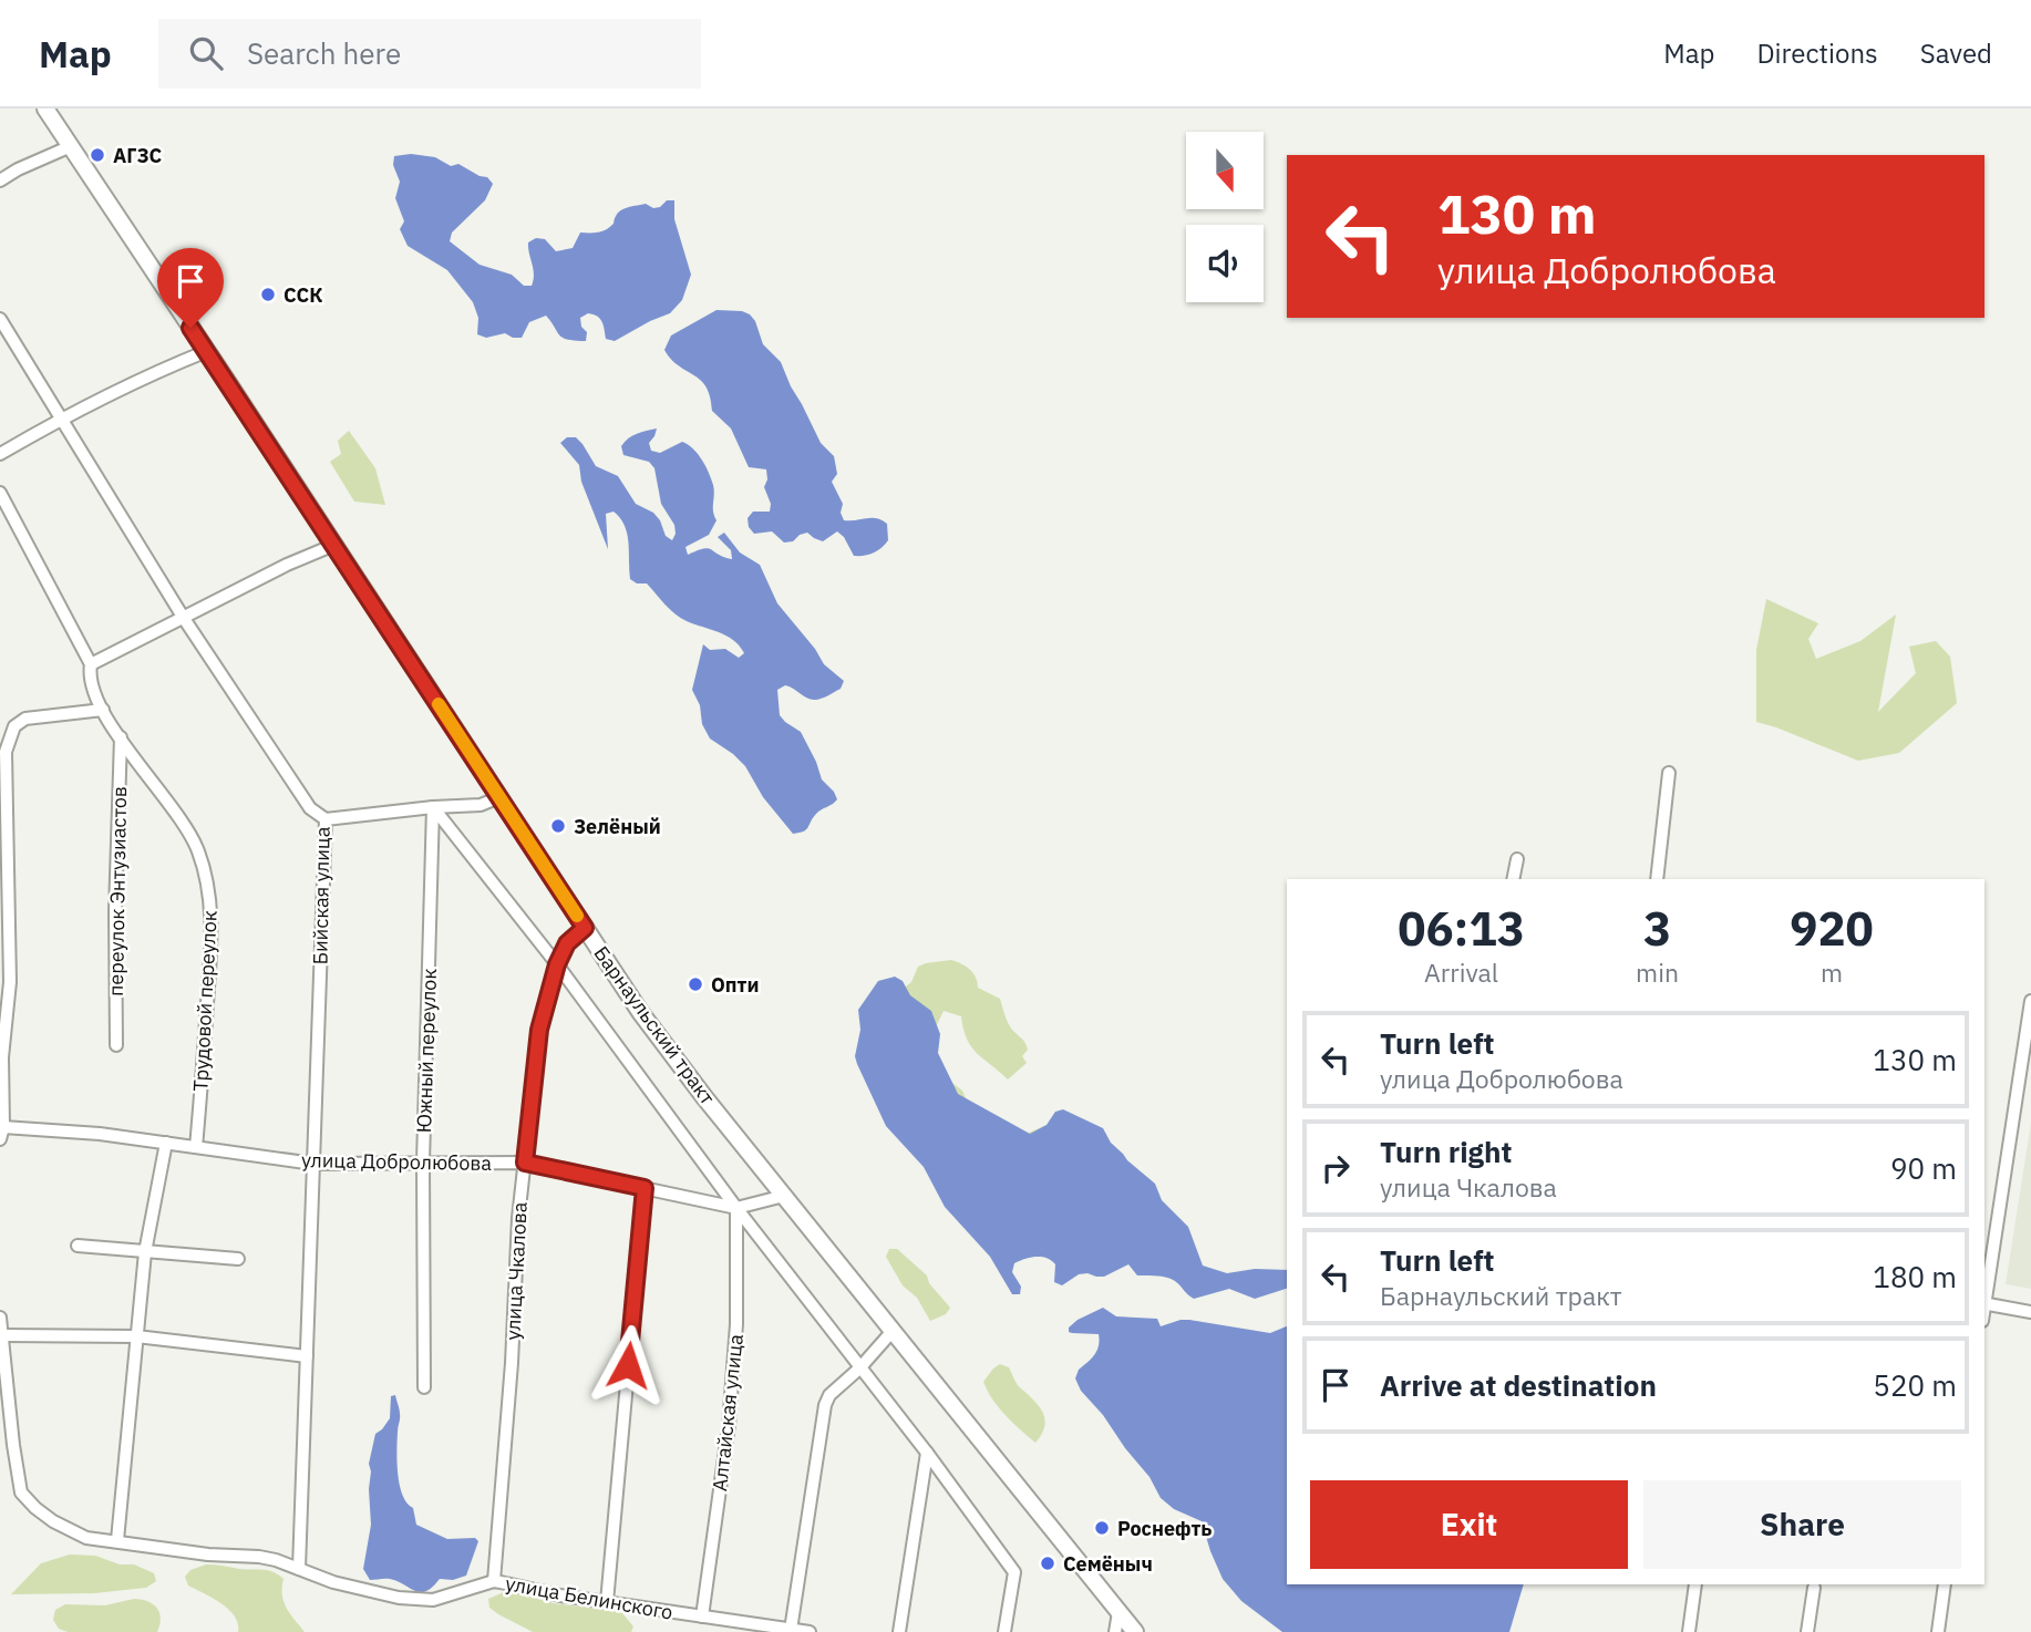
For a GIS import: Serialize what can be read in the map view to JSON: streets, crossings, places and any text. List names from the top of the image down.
{
  "streets": {
    "main road": ["Барнаульский тракт"],
    "street": [
      "переулок Энтузиастов",
      "Бийская улица",
      "Трудовой переулок",
      "Южный переулок",
      "улица Добролюбова",
      "улица Чкалова",
      "Алтайская улица",
      "улица Белинского"
    ]
  },
  "crossings": [
    ["переулок Энтузиастов", "Трудовой переулок"],
    ["Бийская улица", "улица Добролюбова"],
    ["Бийская улица", "улица Белинского"],
    ["Трудовой переулок", "улица Добролюбова"],
    ["Барнаульский тракт", "улица Добролюбова"],
    ["Барнаульский тракт", "улица Чкалова"],
    ["Южный переулок", "улица Добролюбова"],
    ["улица Добролюбова", "улица Чкалова"],
    ["улица Добролюбова", "Алтайская улица"],
    ["улица Чкалова", "улица Белинского"],
    ["Алтайская улица", "улица Белинского"]
  ],
  "places": [
    "АГЗС",
    "ССК",
    "Зелёный",
    "Опти",
    "Роснефть",
    "Семёныч"
  ],
  "north": "bottom",
  "page": {
    "header": "Map",
    "search": "Search here",
    "nav": ["Map", "Directions", "Saved"],
    "turn": ["130 m", "улица Добролюбова"],
    "eta": [
      "06:13",
      "Arrival",
      "3",
      "min",
      "920",
      "m"
    ],
    "list": [
      {
        "name": "Turn left",
        "note": "улица Добролюбова",
        "value": "130 m"
      },
      {
        "name": "Turn right",
        "note": "улица Чкалова",
        "value": "90 m"
      },
      {
        "name": "Turn left",
        "note": "Барнаульский тракт",
        "value": "180 m"
      },
      {
        "name": "Arrive at destination",
        "value": "520 m"
      }
    ],
    "buttons": ["Exit", "Share"]
  }
}
